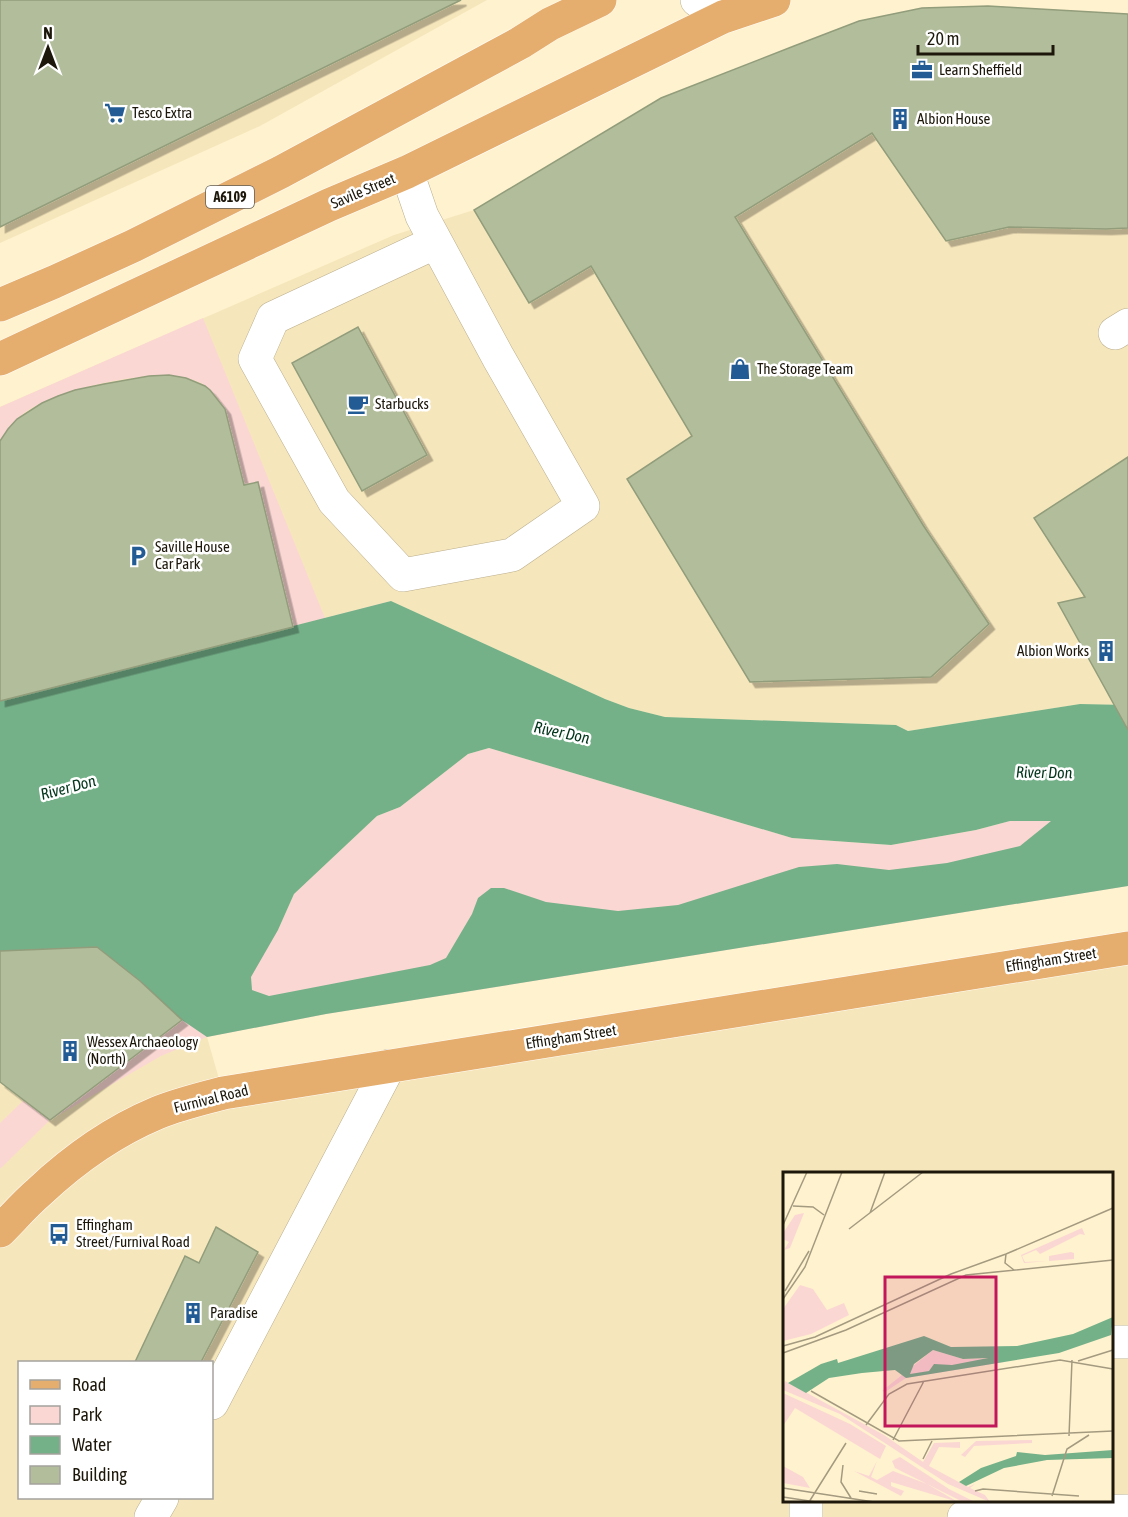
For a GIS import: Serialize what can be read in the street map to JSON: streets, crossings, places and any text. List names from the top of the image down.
{
  "streets": {
    "main road": [
      "Savile Street",
      "A6109",
      "Effingham Street",
      "Furnival Road"
    ]
  },
  "crossings": [
    ["Effingham Street", "Furnival Road"]
  ],
  "water": ["River Don"],
  "places": {
    "office": ["Learn Sheffield"],
    "supermarket": ["Tesco Extra"],
    "building": [
      "Albion House",
      "Albion Works",
      "Wessex Archaeology (North)",
      "Paradise"
    ],
    "shop": ["The Storage Team"],
    "cafe": ["Starbucks"],
    "parking": ["Saville House Car Park"],
    "bus stop": ["Effingham Street/Furnival Road"]
  },
  "legend": [
    "Road",
    "Park",
    "Water",
    "Building"
  ],
  "scale_bar": "20 m",
  "north": "top"
}
